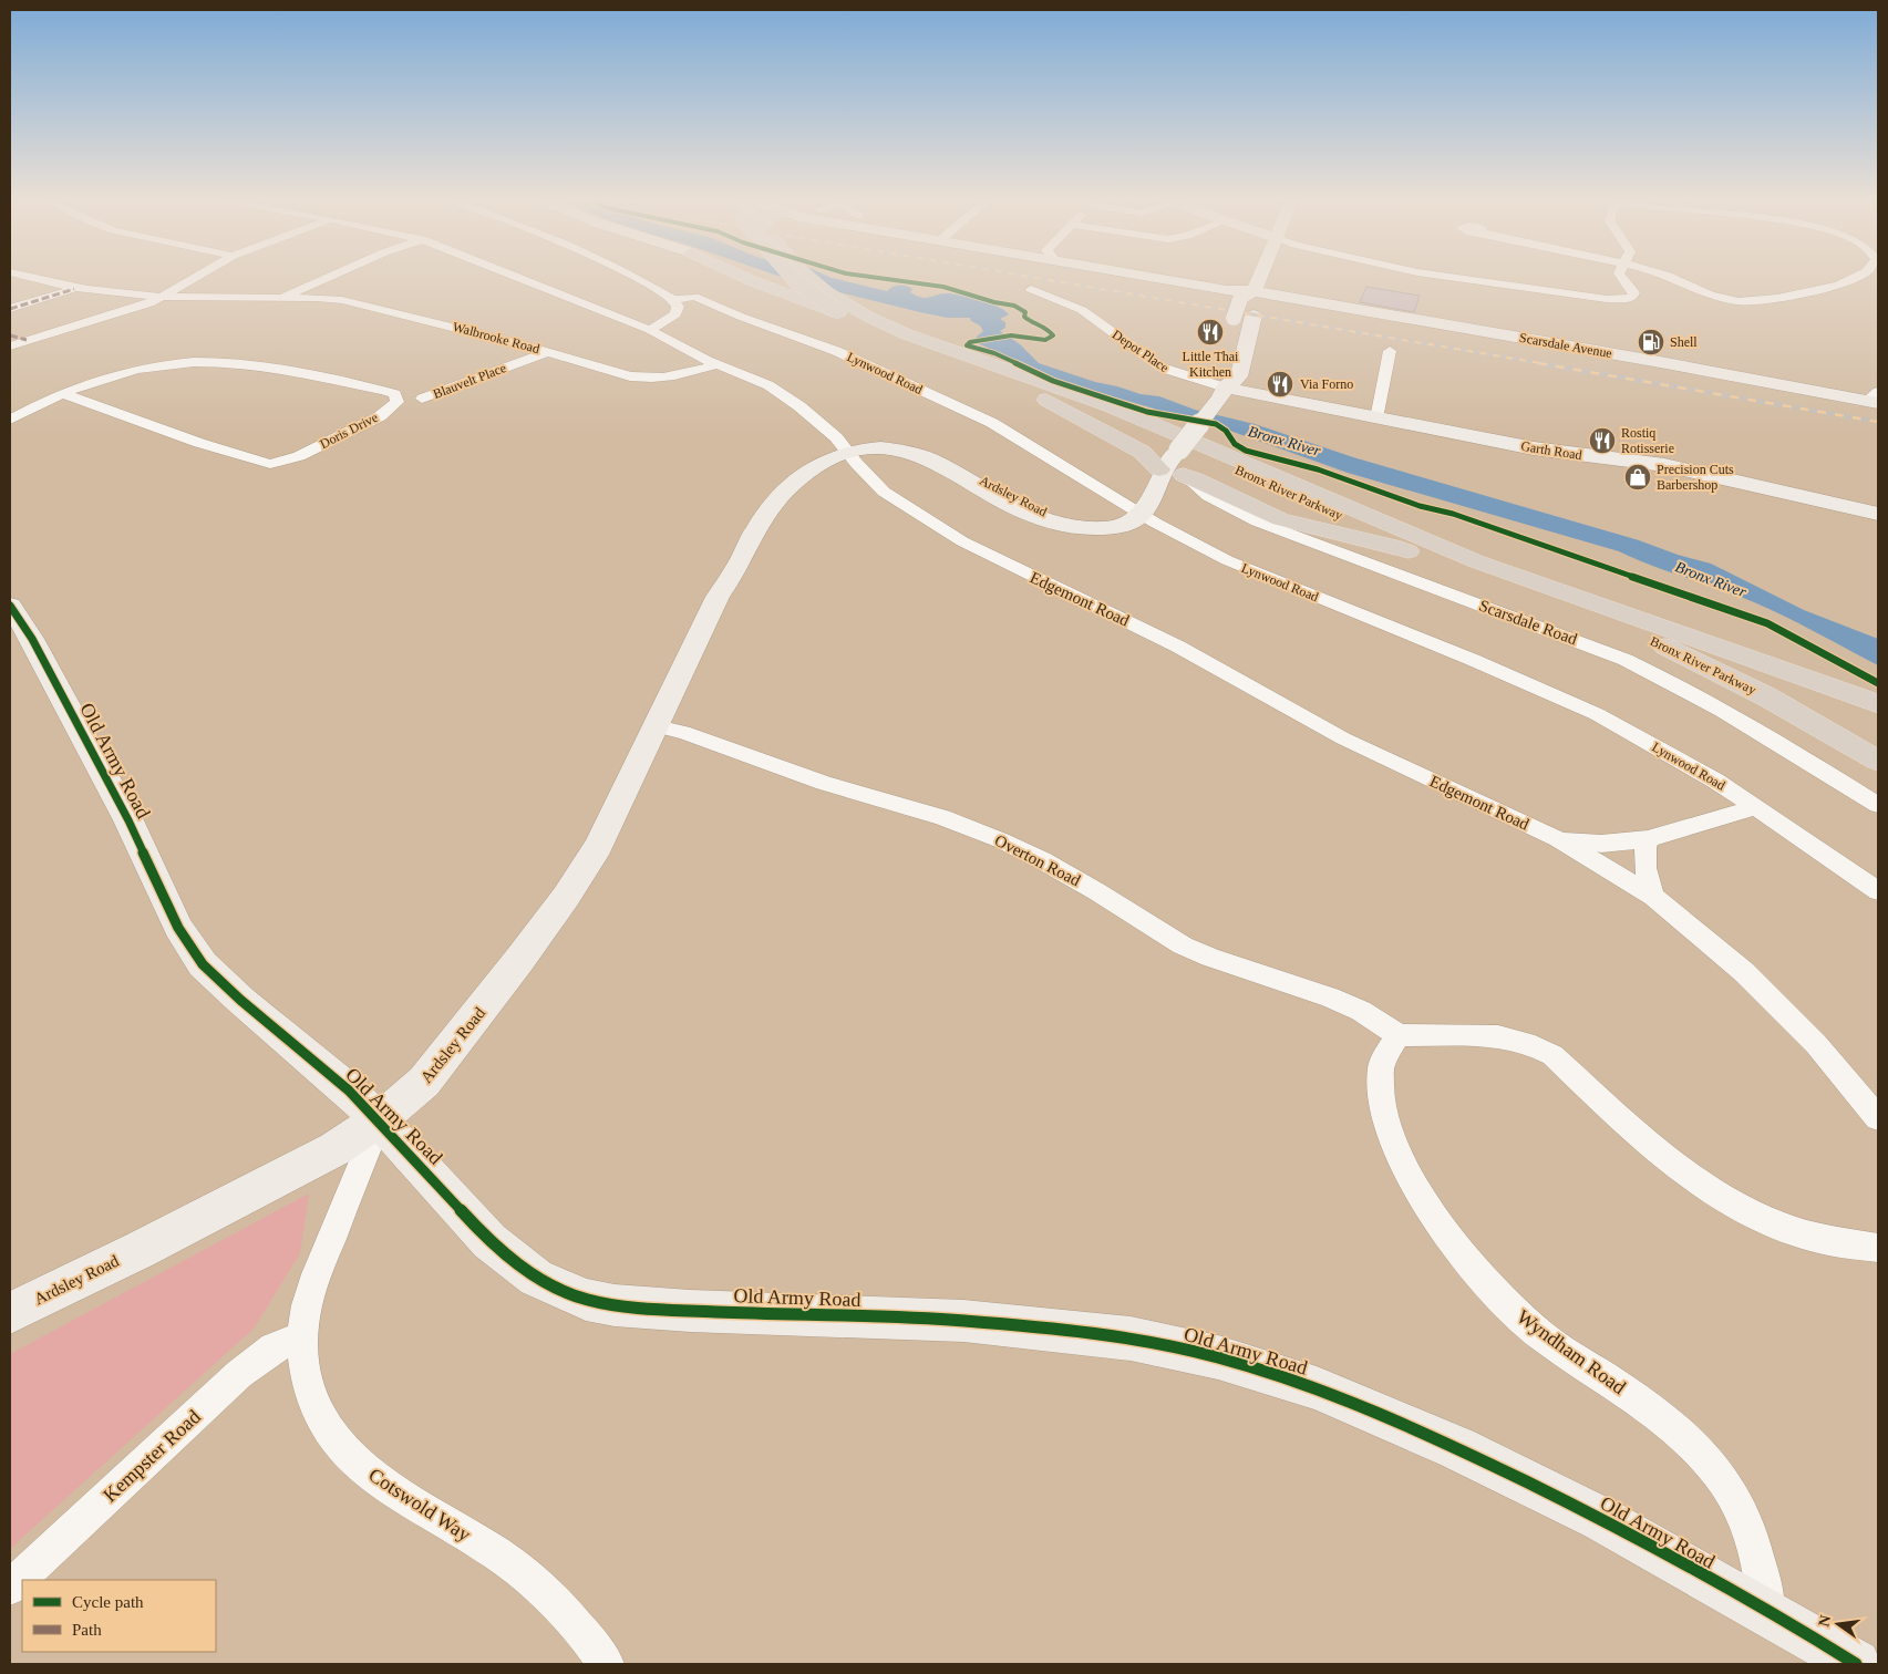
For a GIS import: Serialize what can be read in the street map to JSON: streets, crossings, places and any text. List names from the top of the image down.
{
  "streets": {
    "highway": ["Bronx River Parkway"],
    "street": [
      "Walbrooke Road",
      "Scarsdale Avenue",
      "Depot Place",
      "Lynwood Road",
      "Blauvelt Place",
      "Doris Drive",
      "Garth Road",
      "Ardsley Road",
      "Edgemont Road",
      "Scarsdale Road",
      "Old Army Road",
      "Overton Road",
      "Wyndham Road",
      "Kempster Road",
      "Cotswold Way"
    ]
  },
  "crossings": [
    ["Walbrooke Road", "Blauvelt Place"],
    ["Walbrooke Road", "Edgemont Road"],
    ["Scarsdale Avenue", "Ardsley Road"],
    ["Depot Place", "Garth Road"],
    ["Depot Place", "Ardsley Road"],
    ["Lynwood Road", "Ardsley Road"],
    ["Garth Road", "Ardsley Road"],
    ["Ardsley Road", "Edgemont Road"],
    ["Ardsley Road", "Scarsdale Road"],
    ["Ardsley Road", "Old Army Road"],
    ["Ardsley Road", "Overton Road"],
    ["Ardsley Road", "Cotswold Way"],
    ["Old Army Road", "Wyndham Road"],
    ["Old Army Road", "Cotswold Way"],
    ["Overton Road", "Wyndham Road"],
    ["Kempster Road", "Cotswold Way"]
  ],
  "water": ["Bronx River"],
  "places": {
    "restaurant": ["Little Thai Kitchen", "Via Forno", "Rostiq Rotisserie"],
    "fuel station": ["Shell"],
    "shop": ["Precision Cuts Barbershop"]
  },
  "legend": ["Cycle path", "Path"],
  "north": "left"
}
